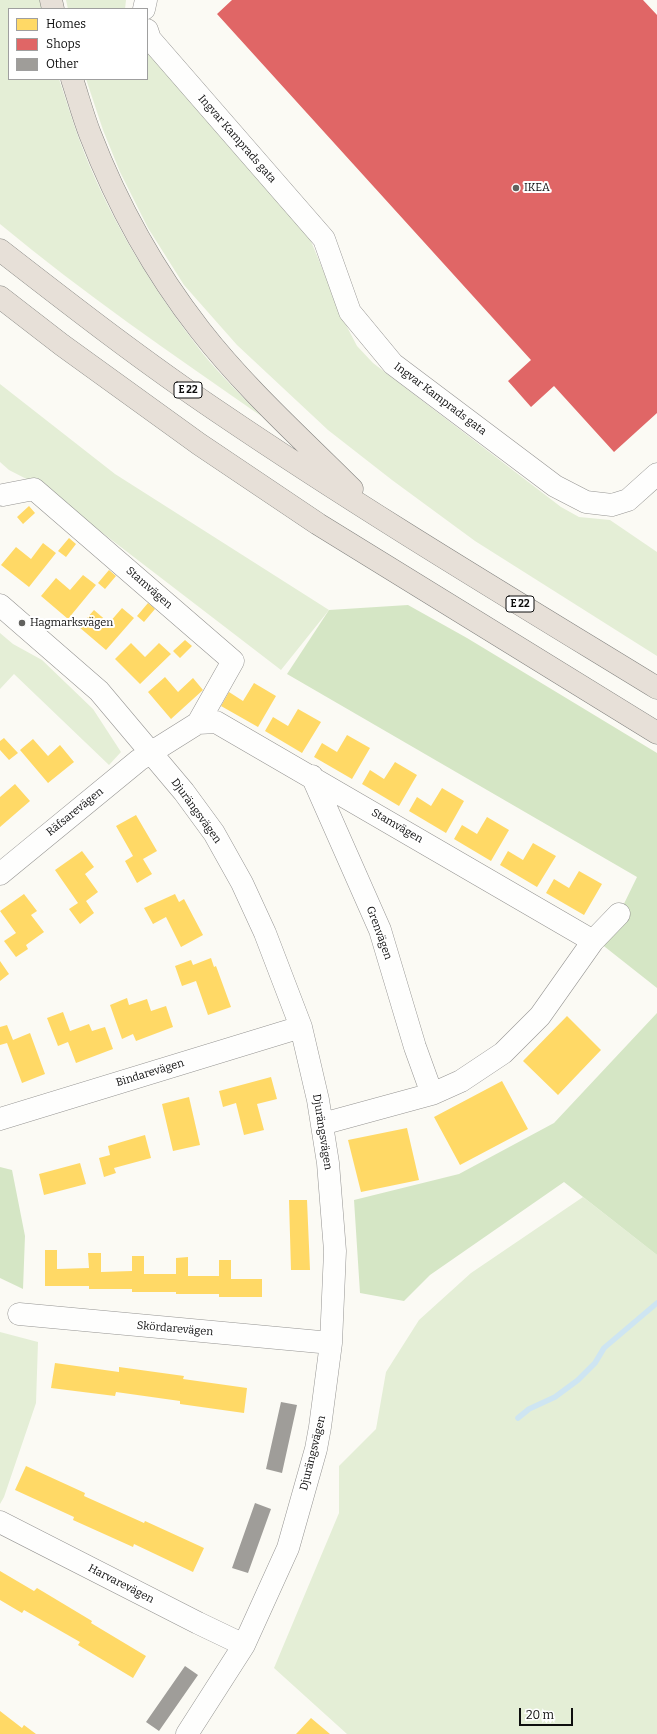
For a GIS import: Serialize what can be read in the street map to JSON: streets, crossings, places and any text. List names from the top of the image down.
{
  "streets": {
    "highway": ["E 22"],
    "street": [
      "Ingvar Kamprads gata",
      "Stamvägen",
      "Djurängsvägen",
      "Räfsarevägen",
      "Grenvägen",
      "Bindarevägen",
      "Skördarevägen",
      "Harvarevägen"
    ]
  },
  "crossings": [
    ["Stamvägen", "Djurängsvägen"],
    ["Stamvägen", "Räfsarevägen"],
    ["Stamvägen", "Grenvägen"],
    ["Djurängsvägen", "Räfsarevägen"],
    ["Djurängsvägen", "Bindarevägen"],
    ["Djurängsvägen", "Skördarevägen"],
    ["Djurängsvägen", "Harvarevägen"]
  ],
  "places": ["IKEA", "Hagmarksvägen"],
  "legend": ["Homes", "Shops", "Other"],
  "scale_bar": "20 m"
}
